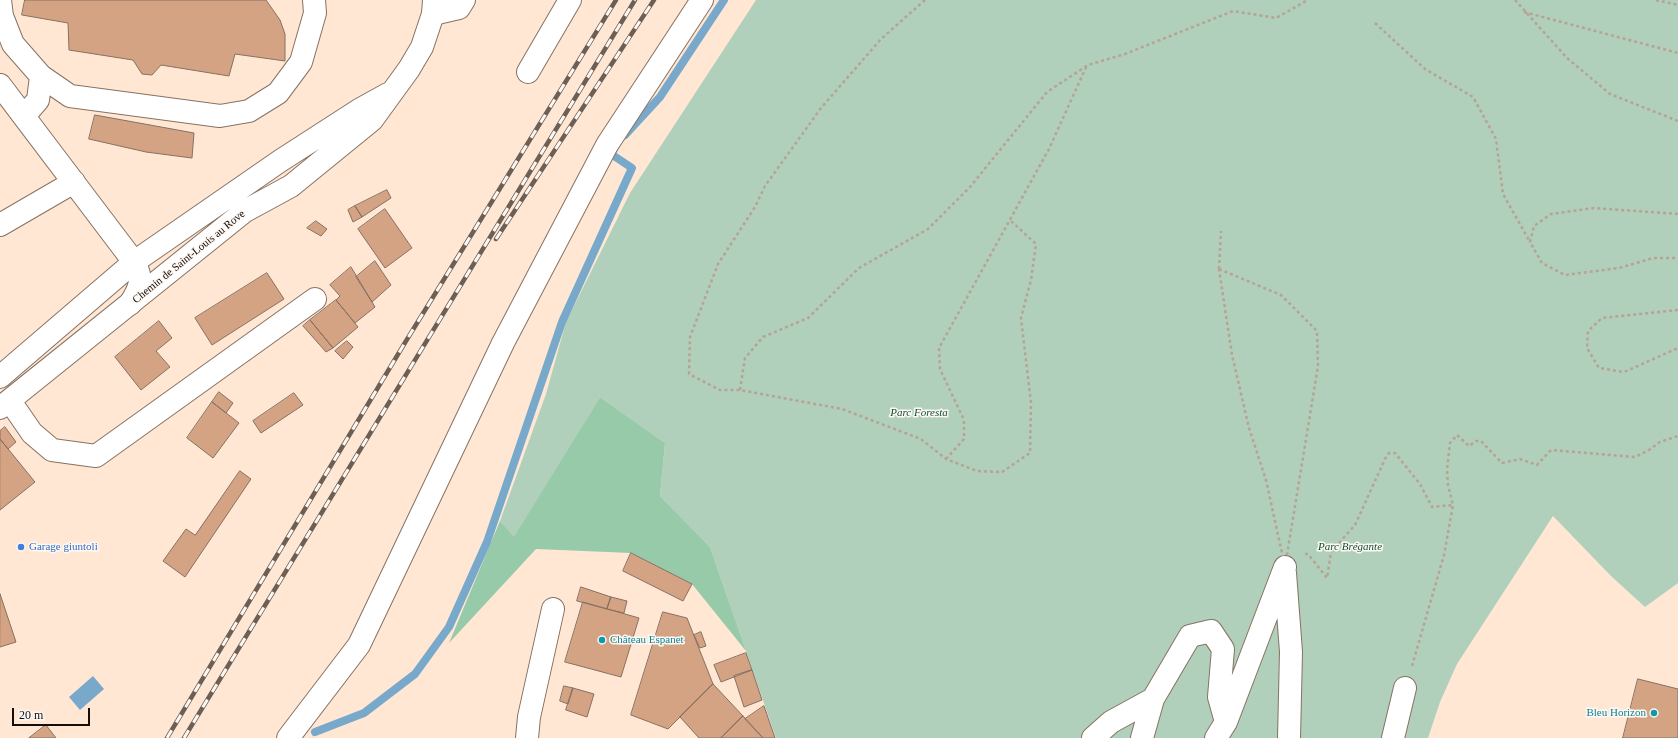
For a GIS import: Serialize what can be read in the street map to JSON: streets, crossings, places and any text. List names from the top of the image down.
{
  "streets": {
    "main road": ["Chemin de Saint-Louis au Rove"]
  },
  "parks": ["Parc Foresta", "Parc Brégante"],
  "places": ["Garage giuntoli", "Château Espanet", "Bleu Horizon"],
  "scale_bar": "20 m"
}
